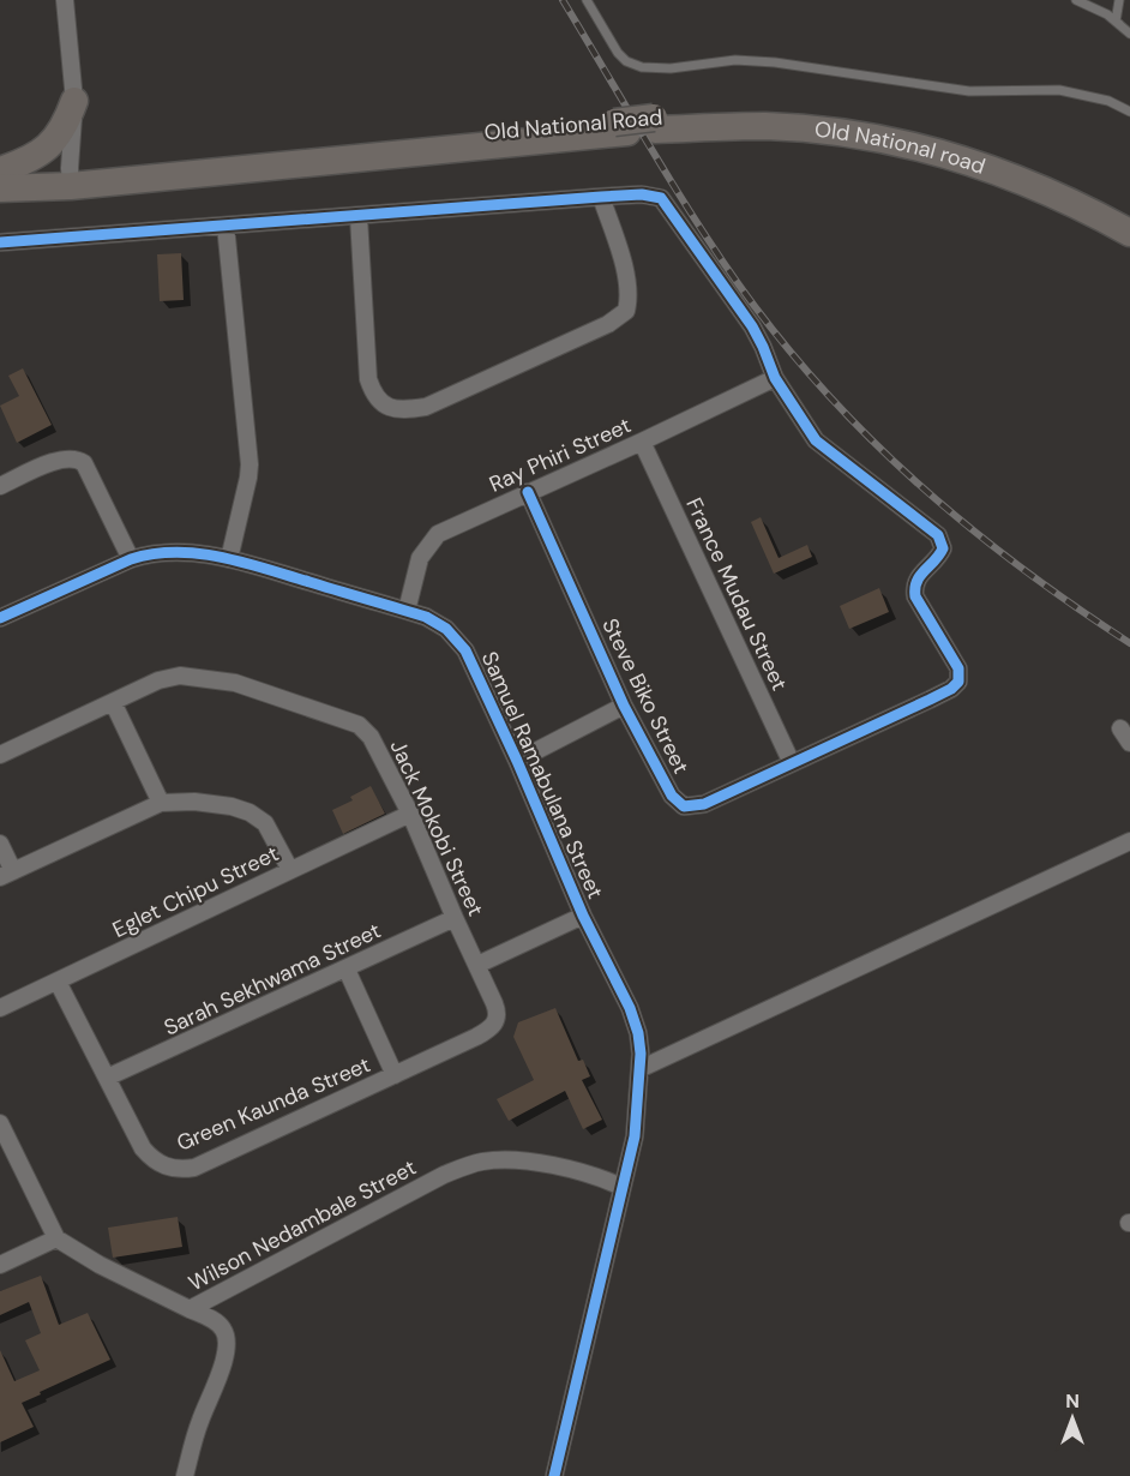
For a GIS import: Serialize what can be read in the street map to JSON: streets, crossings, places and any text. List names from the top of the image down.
{
  "streets": {
    "main road": ["Old National Road", "Old National road"],
    "street": [
      "Ray Phiri Street",
      "France Mudau Street",
      "Steve Biko Street",
      "Samuel Ramabulana Street",
      "Jack Mokobi Street",
      "Eglet Chipu Street",
      "Sarah Sekhwama Street",
      "Green Kaunda Street",
      "Wilson Nedambale Street"
    ]
  },
  "crossings": [
    ["Old National Road", "Old National road"],
    ["Ray Phiri Street", "France Mudau Street"],
    ["Ray Phiri Street", "Steve Biko Street"],
    ["Ray Phiri Street", "Samuel Ramabulana Street"],
    ["France Mudau Street", "Steve Biko Street"],
    ["Samuel Ramabulana Street", "Wilson Nedambale Street"],
    ["Jack Mokobi Street", "Eglet Chipu Street"],
    ["Jack Mokobi Street", "Sarah Sekhwama Street"],
    ["Jack Mokobi Street", "Green Kaunda Street"],
    ["Eglet Chipu Street", "Green Kaunda Street"],
    ["Sarah Sekhwama Street", "Green Kaunda Street"]
  ],
  "north": "top"
}
